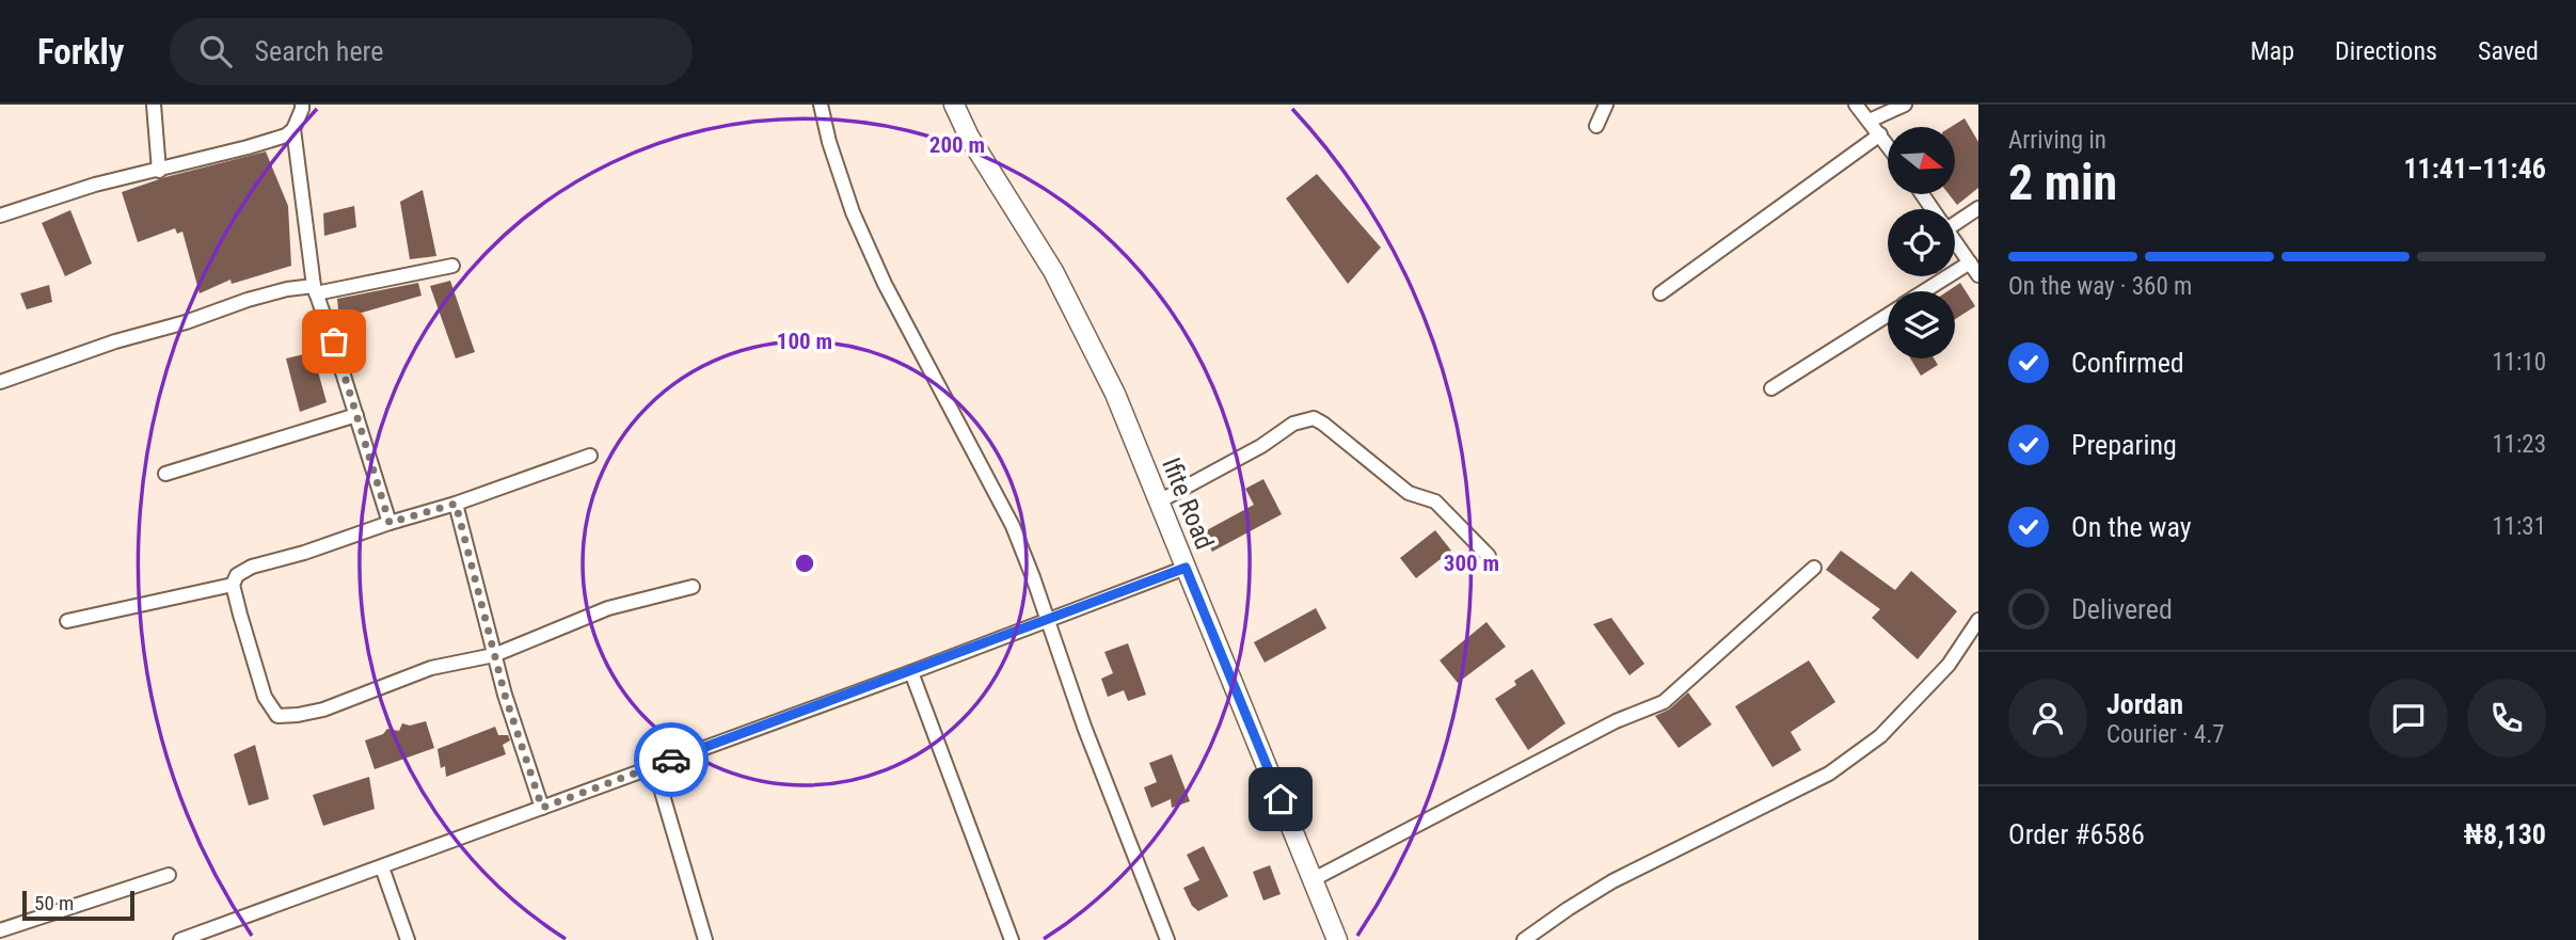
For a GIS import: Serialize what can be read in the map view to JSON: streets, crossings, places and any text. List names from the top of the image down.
{
  "streets": {
    "street": ["Ifite Road"]
  },
  "scale_bar": "50 m",
  "north": "right",
  "page": {
    "header": "Forkly",
    "search": "Search here",
    "nav": ["Map", "Directions", "Saved"],
    "heading": ["2 min", "Arriving in", "11:41–11:46"],
    "panel": [
      "Jordan",
      "Courier · 4.7",
      "Order #6586",
      "₦8,130"
    ],
    "bar": "On the way · 360 m",
    "list": [
      ["Confirmed", "11:10"],
      ["Preparing", "11:23"],
      ["On the way", "11:31"],
      "Delivered"
    ],
    "scale": "50 m"
  },
  "rings": ["200 m", "100 m", "300 m"]
}
